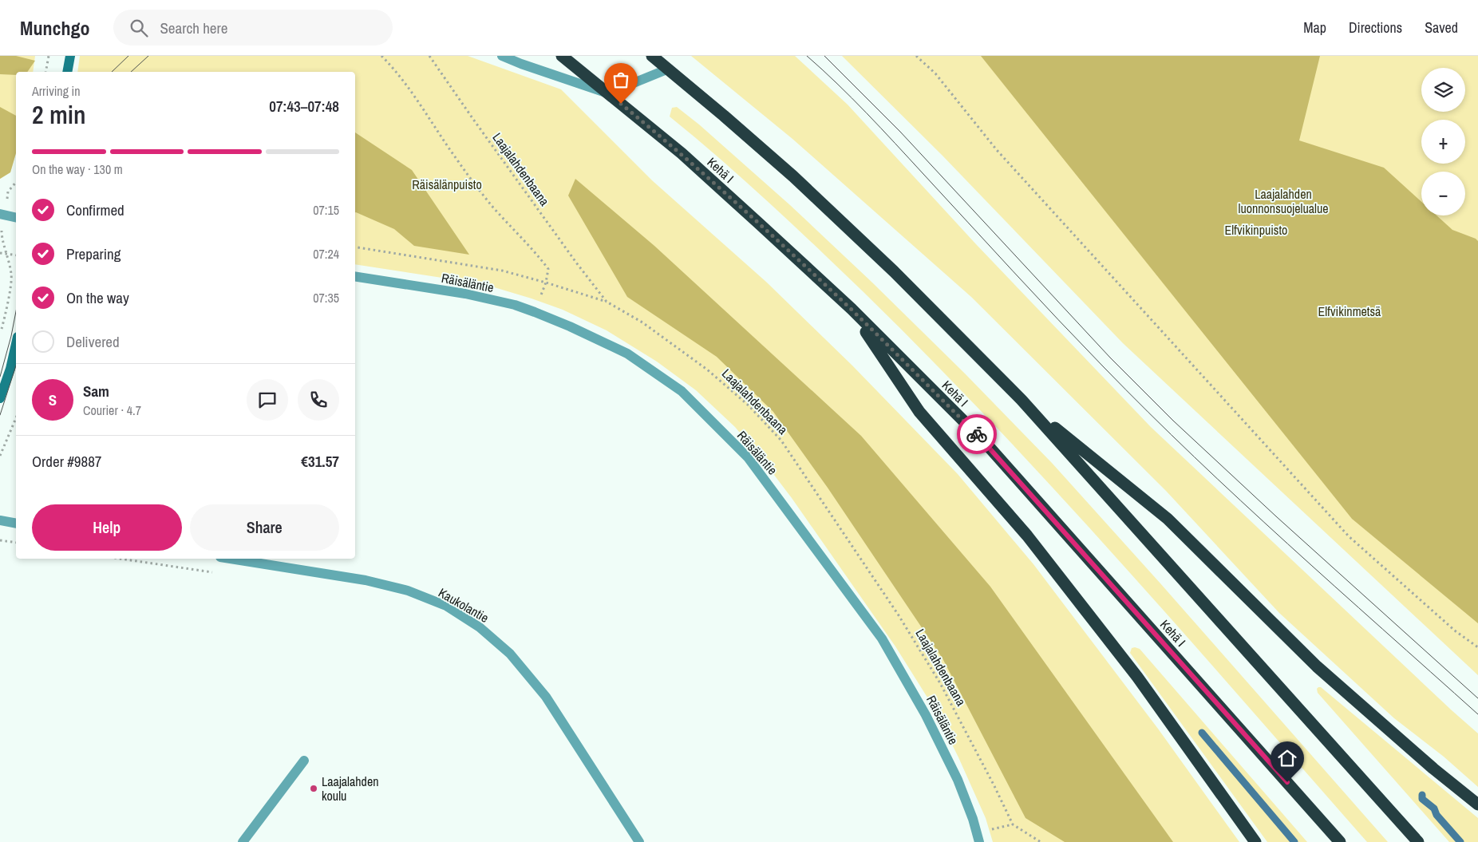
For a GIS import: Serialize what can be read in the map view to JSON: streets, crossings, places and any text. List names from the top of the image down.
{
  "streets": {
    "highway": ["Kehä I"],
    "street": ["Räisäläntie", "Kaukolantie"],
    "path": ["Laajalahdenbaana"]
  },
  "parks": [
    "Räisälänpuisto",
    "Laajalahden luonnonsuojelualue",
    "Elfvikinpuisto",
    "Elfvikinmetsä"
  ],
  "places": ["Laajalahden koulu"],
  "page": {
    "header": "Munchgo",
    "search": "Search here",
    "nav": ["Map", "Directions", "Saved"],
    "map_buttons": ["+", "−"],
    "heading": ["2 min", "Arriving in", "07:43–07:48"],
    "panel": [
      "Sam",
      "Courier · 4.7",
      "Order #9887",
      "€31.57"
    ],
    "bar": "On the way · 130 m",
    "list": [
      ["Confirmed", "07:15"],
      ["Preparing", "07:24"],
      ["On the way", "07:35"],
      "Delivered"
    ],
    "round": "S",
    "buttons": ["Help", "Share"]
  }
}
